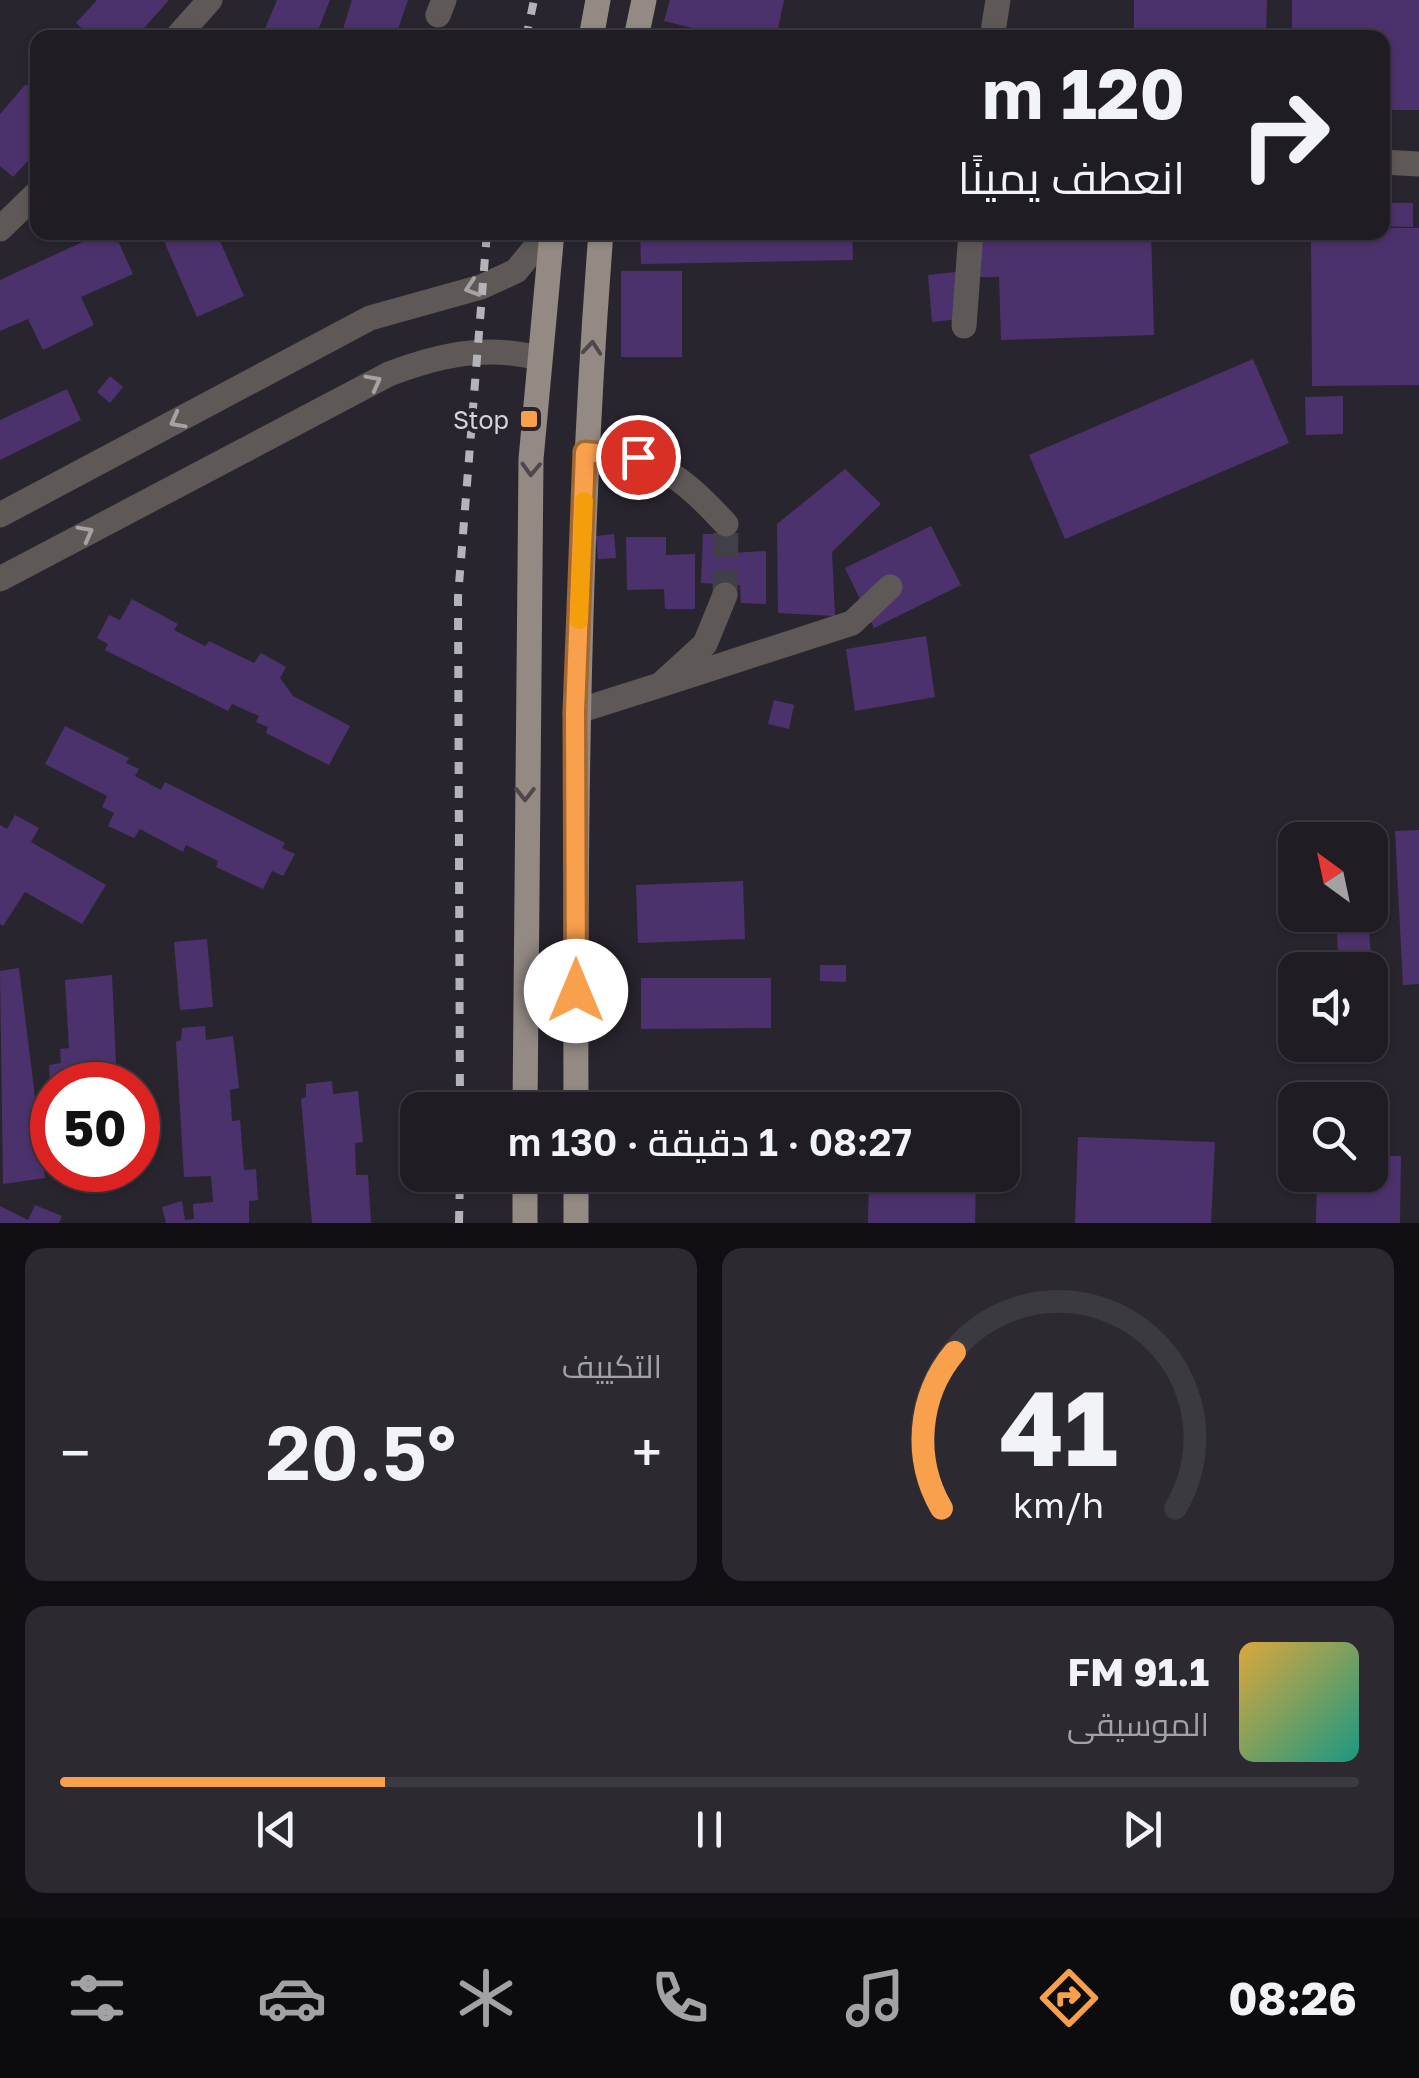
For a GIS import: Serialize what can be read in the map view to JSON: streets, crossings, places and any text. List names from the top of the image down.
{
  "places": {
    "transit": ["Stop"]
  },
  "north": "top left",
  "page": {
    "turn": ["120 m", "انعطف يمينًا"],
    "limit": "50",
    "trip": "08:27 · 1 دقيقة · 130 m",
    "tile": "التكييف",
    "heat": ["−", "20.5°", "+"],
    "song": ["91.1 FM", "الموسيقى"],
    "tabs": "08:26",
    "gauge": ["41", "km/h"]
  }
}
